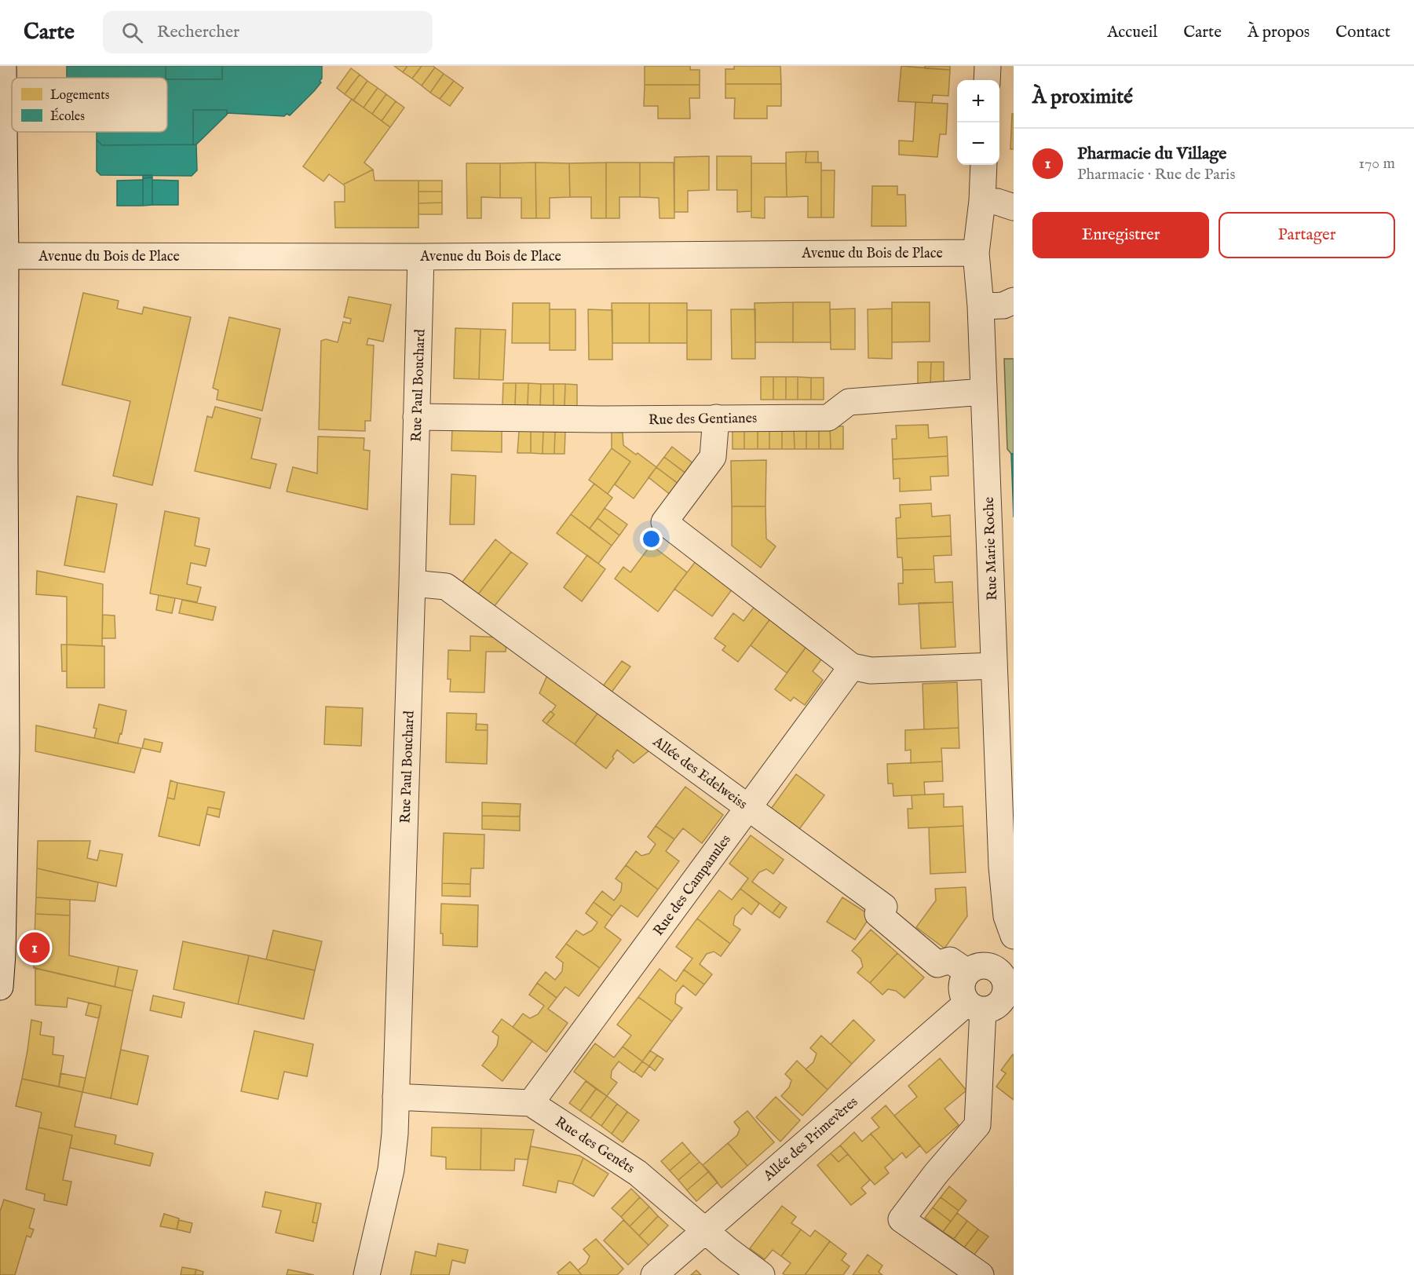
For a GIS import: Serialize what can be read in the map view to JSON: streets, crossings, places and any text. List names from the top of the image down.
{
  "streets": {
    "street": [
      "Avenue du Bois de Place",
      "Rue Paul Bouchard",
      "Rue des Gentianes",
      "Rue Marie Roche",
      "Allée des Edelweiss",
      "Rue des Campanules",
      "Allée des Primevères",
      "Rue des Genêts"
    ]
  },
  "crossings": [
    ["Avenue du Bois de Place", "Rue Paul Bouchard"],
    ["Avenue du Bois de Place", "Rue Marie Roche"],
    ["Rue Paul Bouchard", "Rue des Gentianes"],
    ["Rue Paul Bouchard", "Allée des Edelweiss"],
    ["Rue des Gentianes", "Rue Marie Roche"],
    ["Allée des Edelweiss", "Rue des Campanules"],
    ["Allée des Edelweiss", "Allée des Primevères"],
    ["Rue des Campanules", "Rue des Genêts"],
    ["Allée des Primevères", "Rue des Genêts"]
  ],
  "legend": ["Logements", "Écoles"],
  "page": {
    "header": "Carte",
    "search": "Rechercher",
    "nav": [
      "Accueil",
      "Carte",
      "À propos",
      "Contact"
    ],
    "heading": "À proximité",
    "map_buttons": ["+", "−"],
    "list": [
      {
        "mark": "1",
        "name": "Pharmacie du Village",
        "note": "Pharmacie · Rue de Paris",
        "value": "170 m"
      }
    ],
    "buttons": ["Enregistrer", "Partager"],
    "pins": "1"
  }
}
